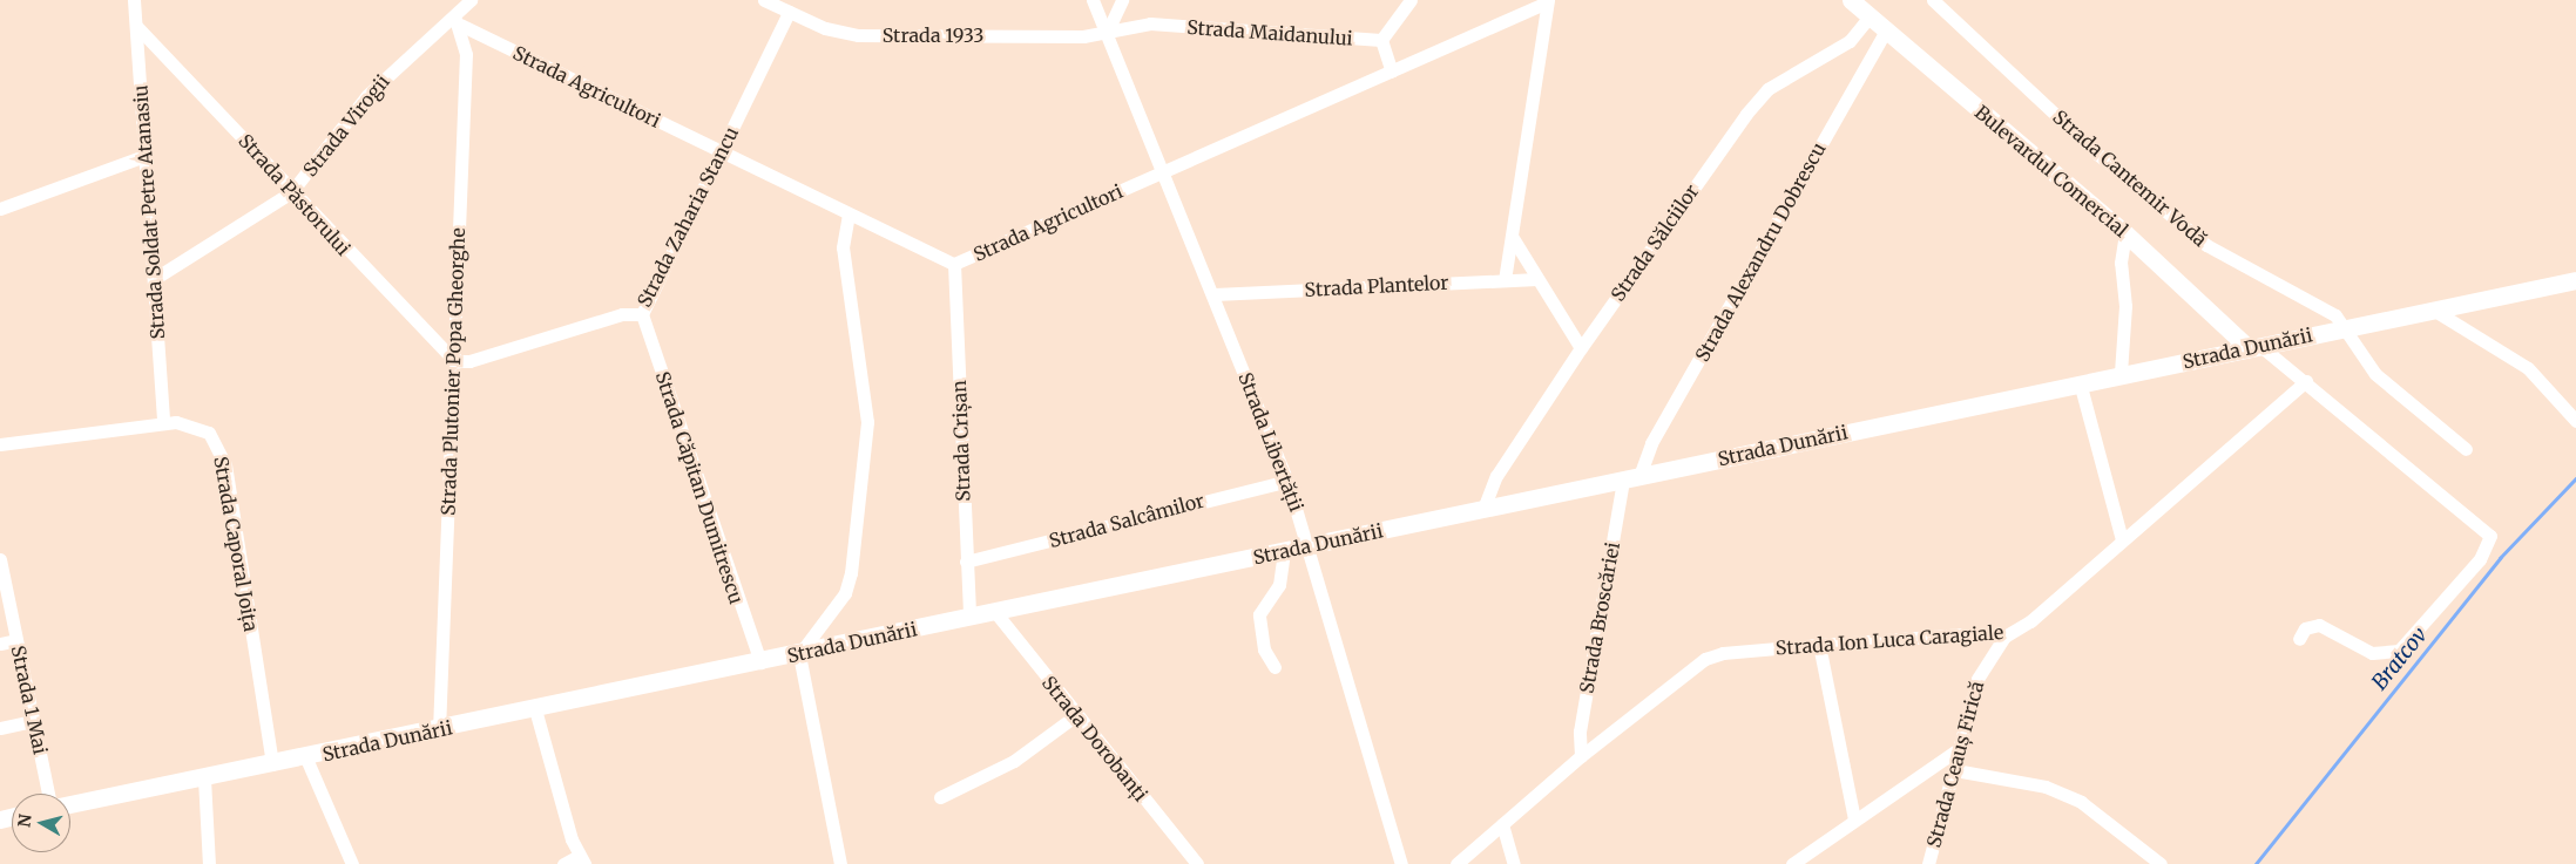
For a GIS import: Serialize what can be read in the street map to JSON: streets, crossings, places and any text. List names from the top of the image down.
{
  "streets": {
    "main road": ["Bulevardul Comercial", "Strada Dunării"],
    "street": [
      "Strada Maidanului",
      "Strada 1933",
      "Strada Agricultori",
      "Strada Virogii",
      "Strada Cantemir Vodă",
      "Strada Păstorului",
      "Strada Soldat Petre Atanasiu",
      "Strada Zaharia Stancu",
      "Strada Sălciilor",
      "Strada Alexandru Dobrescu",
      "Strada Plantelor",
      "Strada Plutonier Popa Gheorghe",
      "Strada Crișan",
      "Strada Libertății",
      "Strada Căpitan Dumitrescu",
      "Strada Salcâmilor",
      "Strada Caporal Joița",
      "Strada Broscăriei",
      "Strada Ion Luca Caragiale",
      "Strada 1 Mai",
      "Strada Dorobanți",
      "Strada Ceauș Firică"
    ]
  },
  "crossings": [
    ["Strada Maidanului", "Strada 1933"],
    ["Strada Maidanului", "Strada Libertății"],
    ["Strada 1933", "Strada Zaharia Stancu"],
    ["Strada 1933", "Strada Libertății"],
    ["Strada Agricultori", "Strada Virogii"],
    ["Strada Agricultori", "Strada Zaharia Stancu"],
    ["Strada Agricultori", "Strada Plutonier Popa Gheorghe"],
    ["Strada Agricultori", "Strada Crișan"],
    ["Strada Agricultori", "Strada Libertății"],
    ["Strada Virogii", "Strada Păstorului"],
    ["Strada Virogii", "Strada Soldat Petre Atanasiu"],
    ["Strada Virogii", "Strada Plutonier Popa Gheorghe"],
    ["Bulevardul Comercial", "Strada Sălciilor"],
    ["Bulevardul Comercial", "Strada Alexandru Dobrescu"],
    ["Bulevardul Comercial", "Strada Dunării"],
    ["Strada Cantemir Vodă", "Strada Dunării"],
    ["Strada Păstorului", "Strada Soldat Petre Atanasiu"],
    ["Strada Păstorului", "Strada Zaharia Stancu"],
    ["Strada Păstorului", "Strada Plutonier Popa Gheorghe"],
    ["Strada Soldat Petre Atanasiu", "Strada Caporal Joița"],
    ["Strada Zaharia Stancu", "Strada Plutonier Popa Gheorghe"],
    ["Strada Zaharia Stancu", "Strada Căpitan Dumitrescu"],
    ["Strada Sălciilor", "Strada Dunării"],
    ["Strada Alexandru Dobrescu", "Strada Dunării"],
    ["Strada Alexandru Dobrescu", "Strada Broscăriei"],
    ["Strada Plantelor", "Strada Libertății"],
    ["Strada Dunării", "Strada Plutonier Popa Gheorghe"],
    ["Strada Dunării", "Strada Crișan"],
    ["Strada Dunării", "Strada Libertății"],
    ["Strada Dunării", "Strada Căpitan Dumitrescu"],
    ["Strada Dunării", "Strada Caporal Joița"],
    ["Strada Dunării", "Strada Broscăriei"],
    ["Strada Dunării", "Strada Dorobanți"],
    ["Strada Crișan", "Strada Salcâmilor"],
    ["Strada Libertății", "Strada Salcâmilor"],
    ["Strada Broscăriei", "Strada Ion Luca Caragiale"],
    ["Strada Ion Luca Caragiale", "Strada Ceauș Firică"]
  ],
  "water": ["Bratcov"],
  "north": "left"
}
